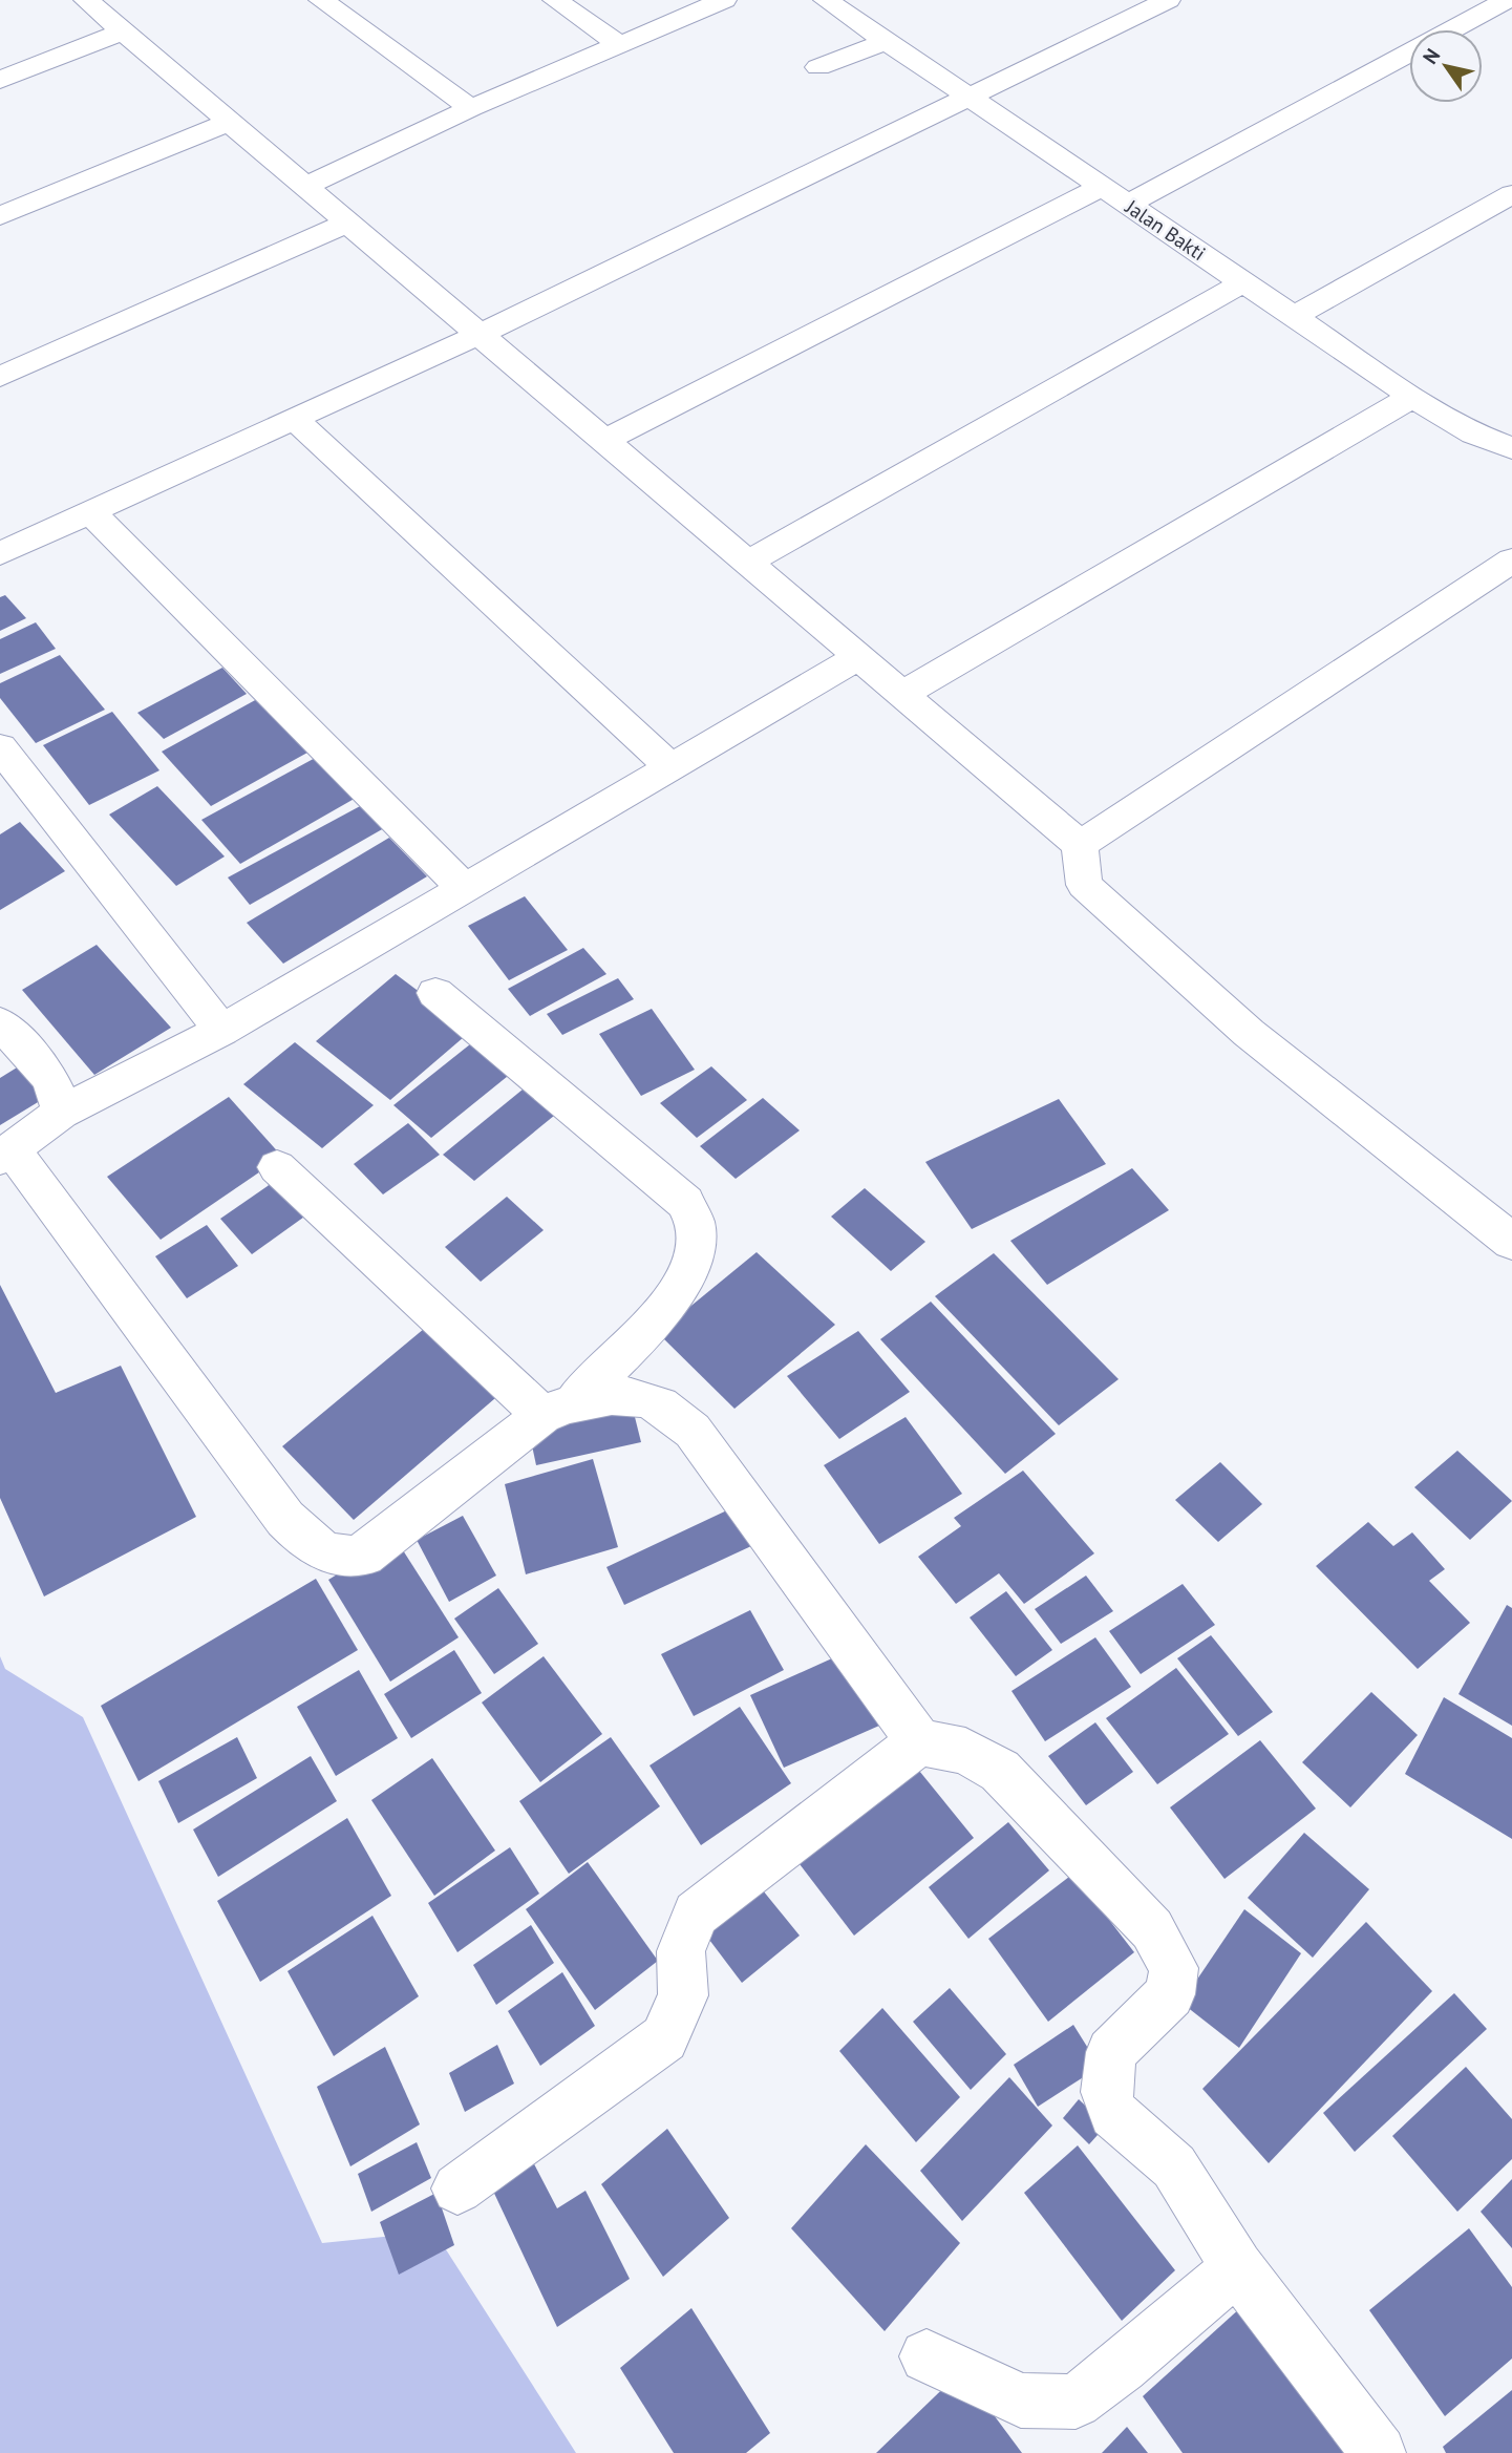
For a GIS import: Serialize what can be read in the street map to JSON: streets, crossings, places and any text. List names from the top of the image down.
{
  "streets": {
    "street": ["Jalan Bakti"]
  },
  "north": "top left"
}
